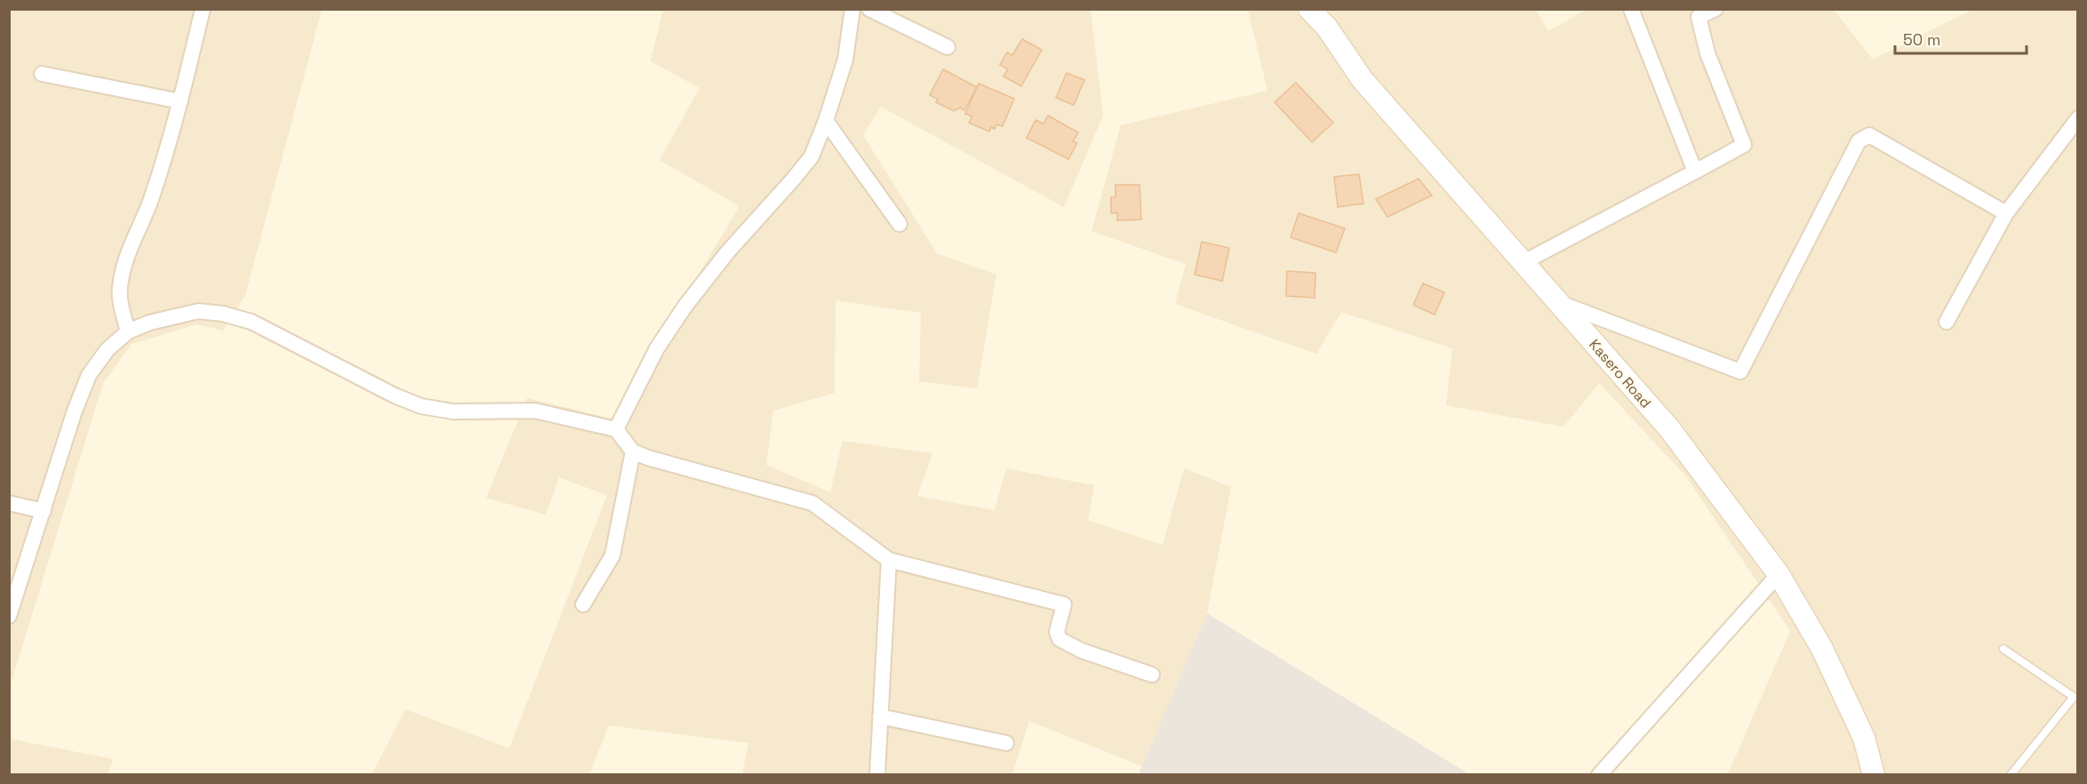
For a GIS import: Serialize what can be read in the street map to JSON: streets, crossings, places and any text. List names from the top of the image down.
{
  "streets": {
    "street": ["Kasero Road"]
  },
  "scale_bar": "50 m"
}
